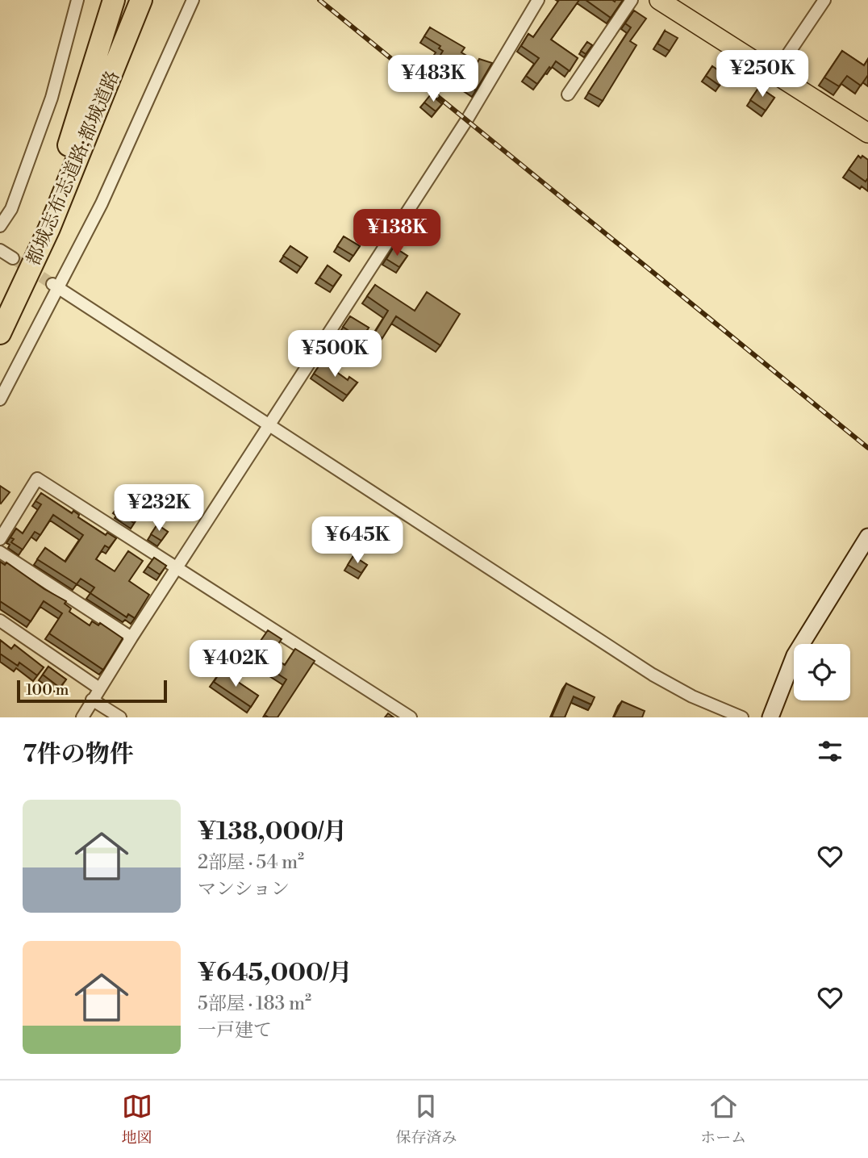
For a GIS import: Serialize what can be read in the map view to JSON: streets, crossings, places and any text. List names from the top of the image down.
{
  "streets": {
    "highway": ["都城志布志道路;都城道路"]
  },
  "scale_bar": "100 m",
  "page": {
    "price": [
      "¥250K",
      "¥483K",
      "¥138K",
      "¥500K",
      "¥232K",
      "¥645K",
      "¥402K"
    ],
    "scale": "100 m",
    "heading": "7件の物件",
    "list": [
      {
        "name": "¥138,000/月",
        "note": "2部屋 · 54 m² · マンション"
      },
      {
        "name": "¥645,000/月",
        "note": "5部屋 · 183 m² · 一戸建て"
      }
    ],
    "tabs": ["地図", "保存済み", "ホーム"]
  }
}
